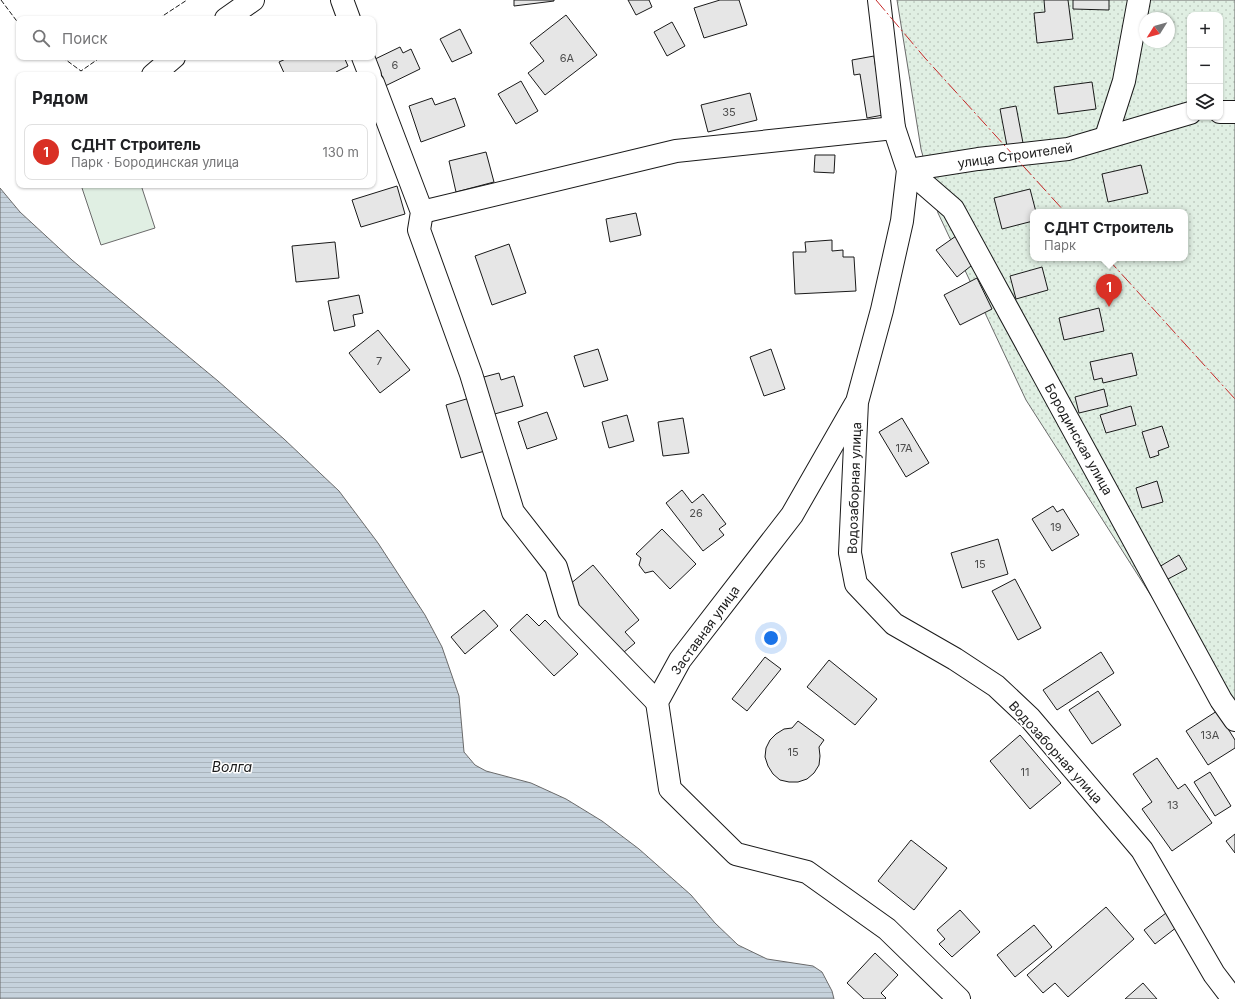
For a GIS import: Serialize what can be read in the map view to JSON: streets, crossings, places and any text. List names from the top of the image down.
{
  "streets": {
    "street": [
      "улица Строителей",
      "Бородинская улица",
      "Водозаборная улица",
      "Заставная улица"
    ]
  },
  "crossings": [
    ["улица Строителей", "Бородинская улица"],
    ["улица Строителей", "Водозаборная улица"],
    ["Бородинская улица", "Водозаборная улица"],
    ["Водозаборная улица", "Заставная улица"]
  ],
  "water": ["Волга"],
  "house_numbers": [
    "6А",
    "6",
    "35",
    "7",
    "17А",
    "26",
    "19",
    "15",
    "13А",
    "15",
    "11",
    "13"
  ],
  "north": "bottom left",
  "page": {
    "map_buttons": ["+", "−"],
    "search": "Поиск",
    "heading": "Рядом",
    "list": [
      {
        "mark": "1",
        "name": "СДНТ Строитель",
        "note": "Парк · Бородинская улица",
        "value": "130 m"
      }
    ],
    "popup": ["СДНТ Строитель", "Парк"],
    "pins": "1"
  }
}
